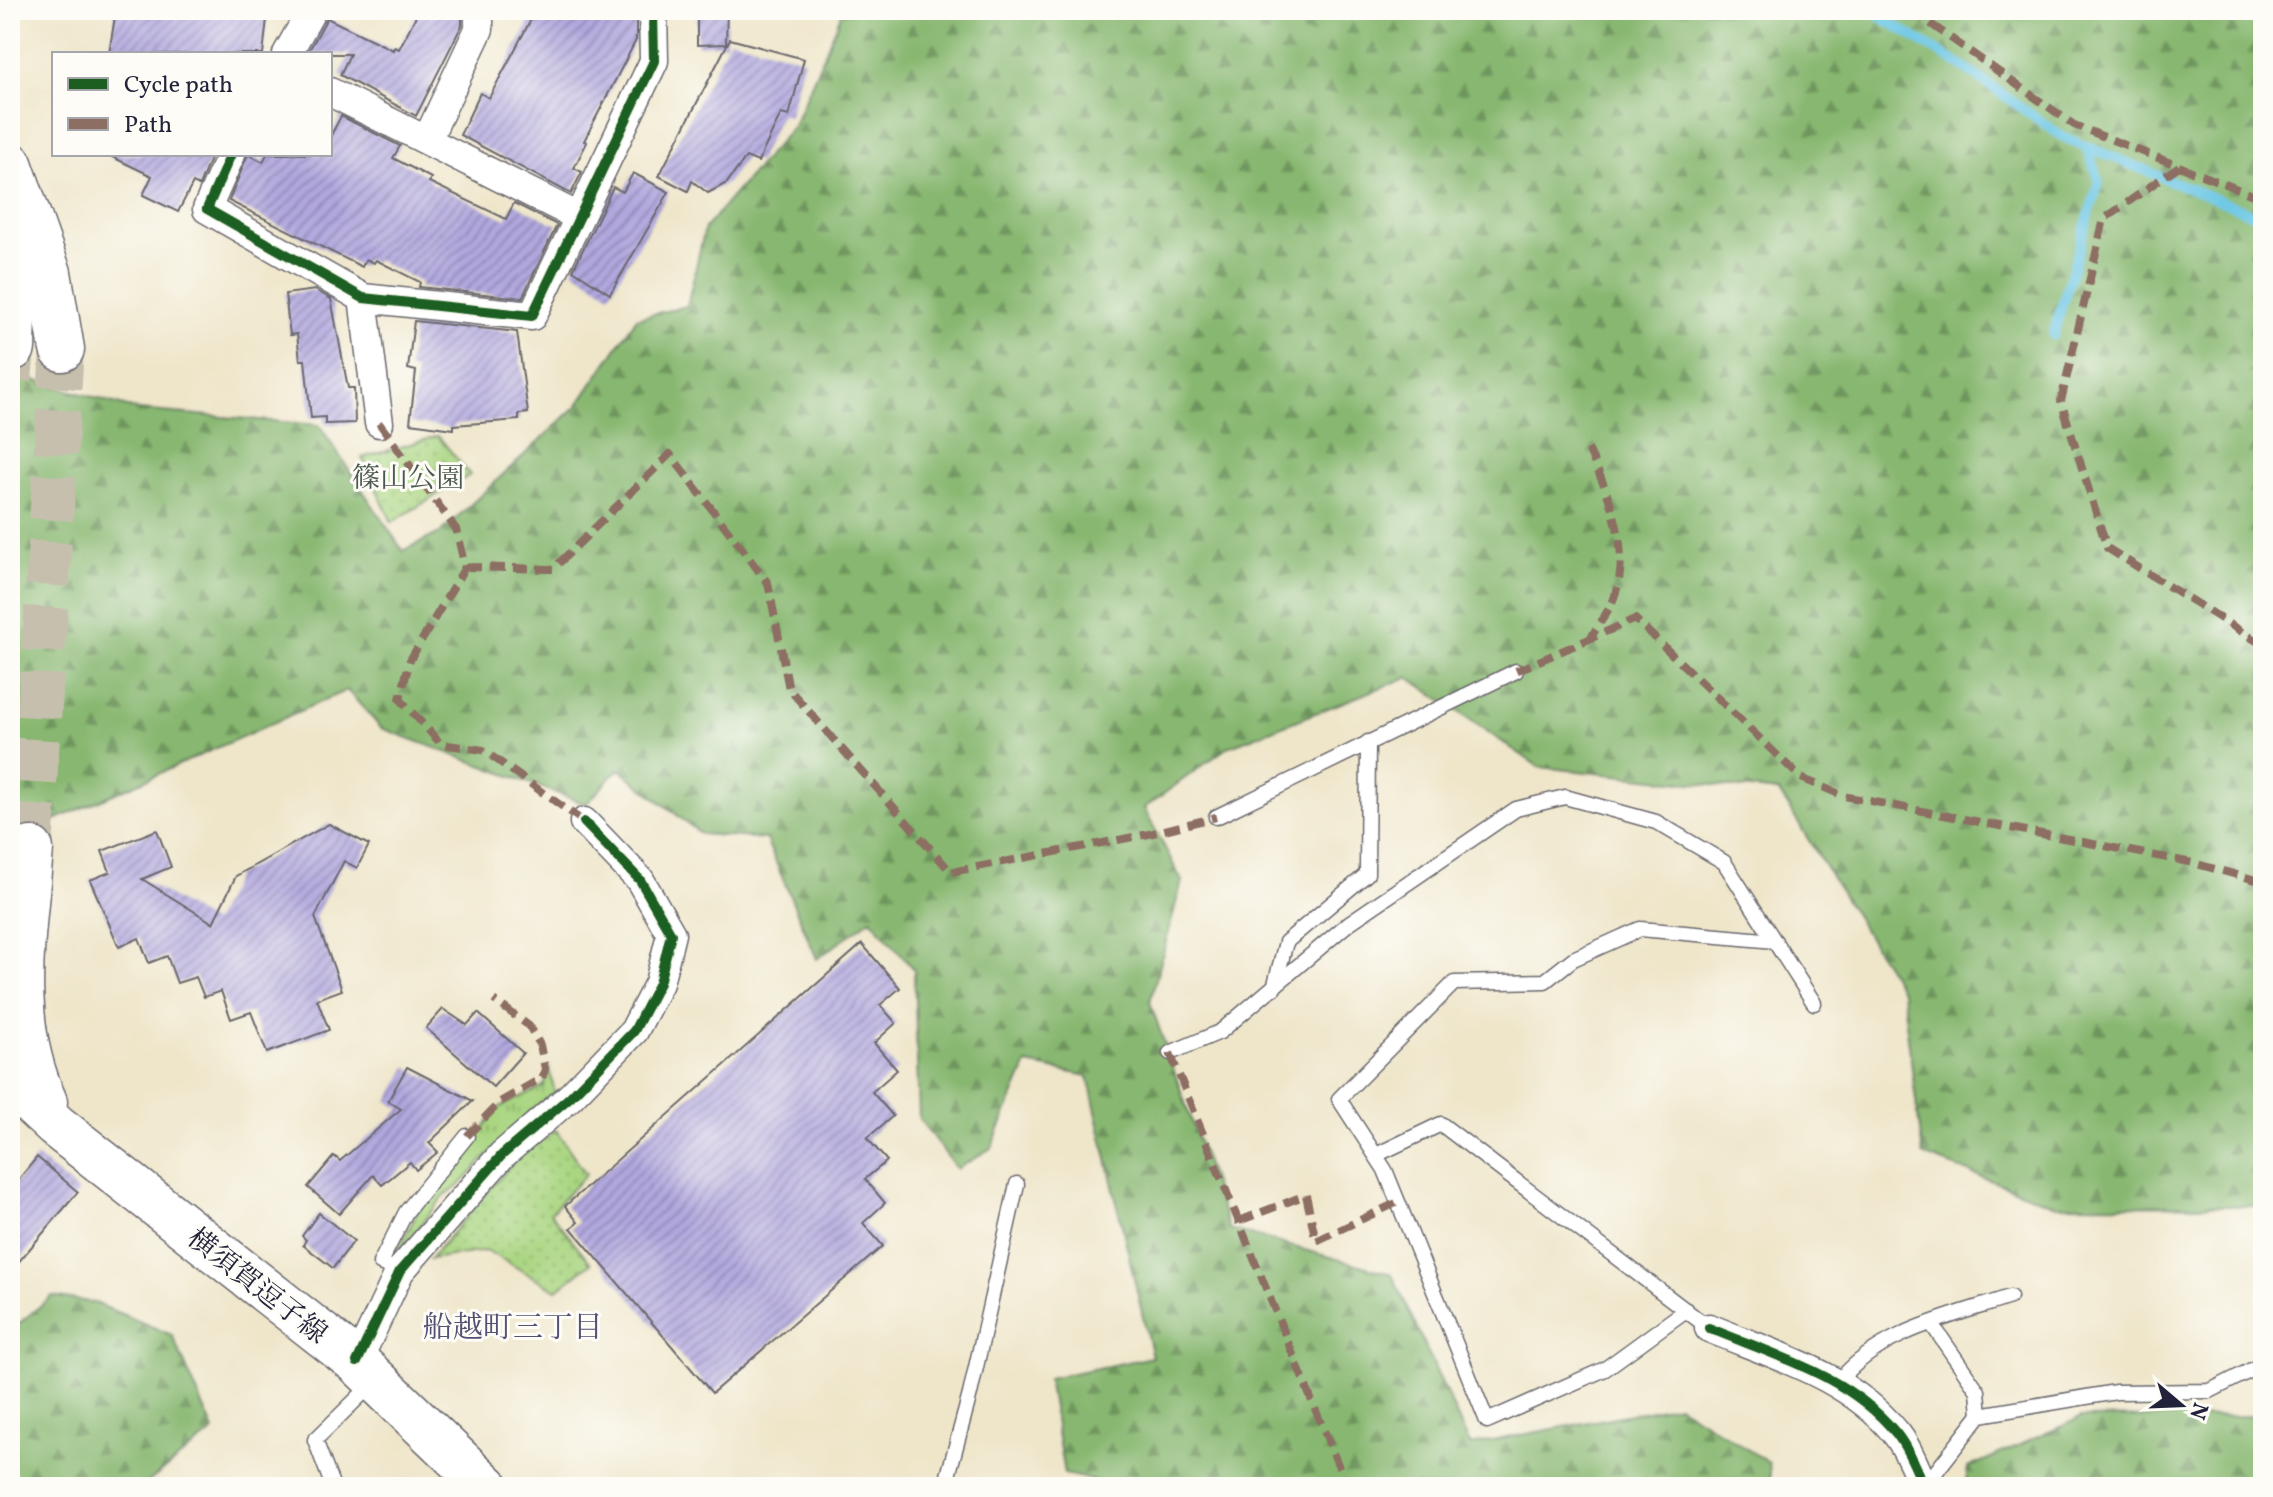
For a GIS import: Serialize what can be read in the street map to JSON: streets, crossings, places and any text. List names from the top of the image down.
{
  "streets": {
    "main road": ["横須賀逗子線"]
  },
  "districts": ["船越町三丁目"],
  "parks": ["篠山公園"],
  "legend": ["Cycle path", "Path"],
  "north": "right"
}
